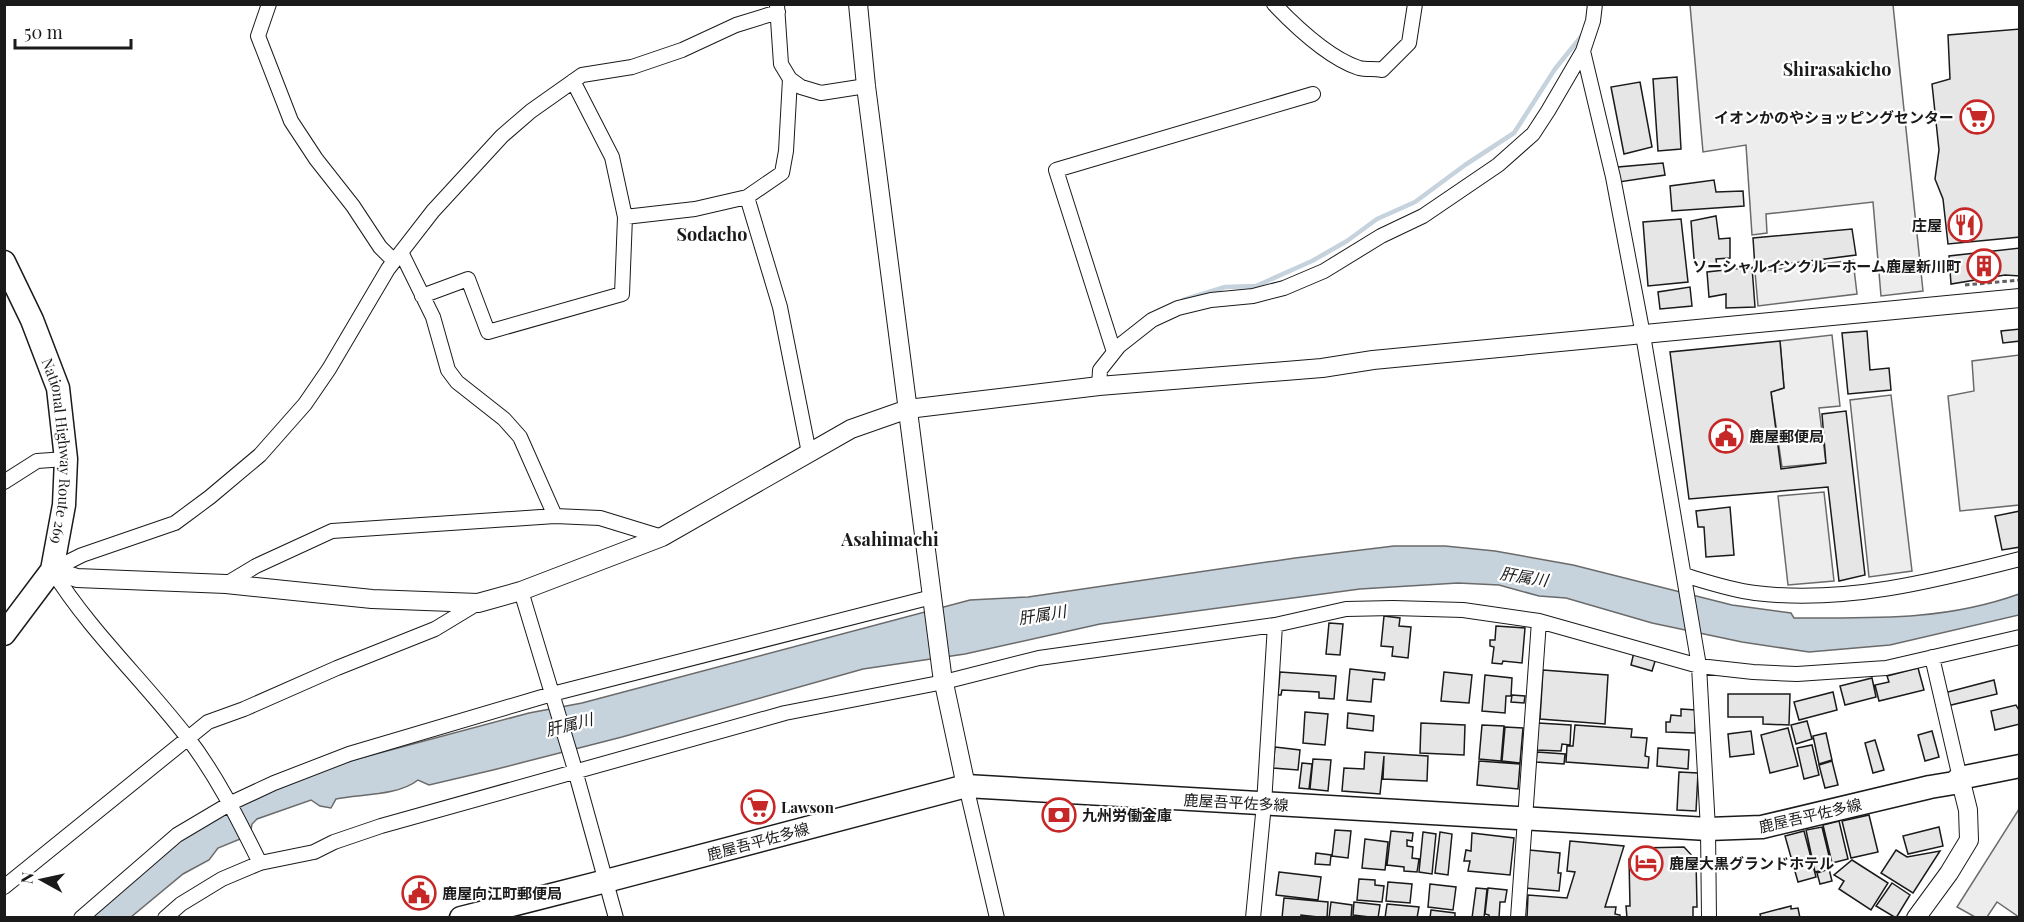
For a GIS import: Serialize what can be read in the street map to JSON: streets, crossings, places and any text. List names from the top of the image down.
{
  "streets": {
    "main road": ["National Highway Route 269", "鹿屋吾平佐多線"]
  },
  "districts": ["Shirasakicho", "Sodacho", "Asahimachi"],
  "water": ["肝属川"],
  "places": {
    "supermarket": ["イオンかのやショッピングセンター", "Lawson"],
    "restaurant": ["庄屋"],
    "building": ["ソーシャルインクルーホーム鹿屋新川町"],
    "public building": ["鹿屋郵便局", "鹿屋向江町郵便局"],
    "bank": ["九州労働金庫"],
    "hotel": ["鹿屋大黒グランドホテル"]
  },
  "scale_bar": "50 m",
  "north": "left"
}
